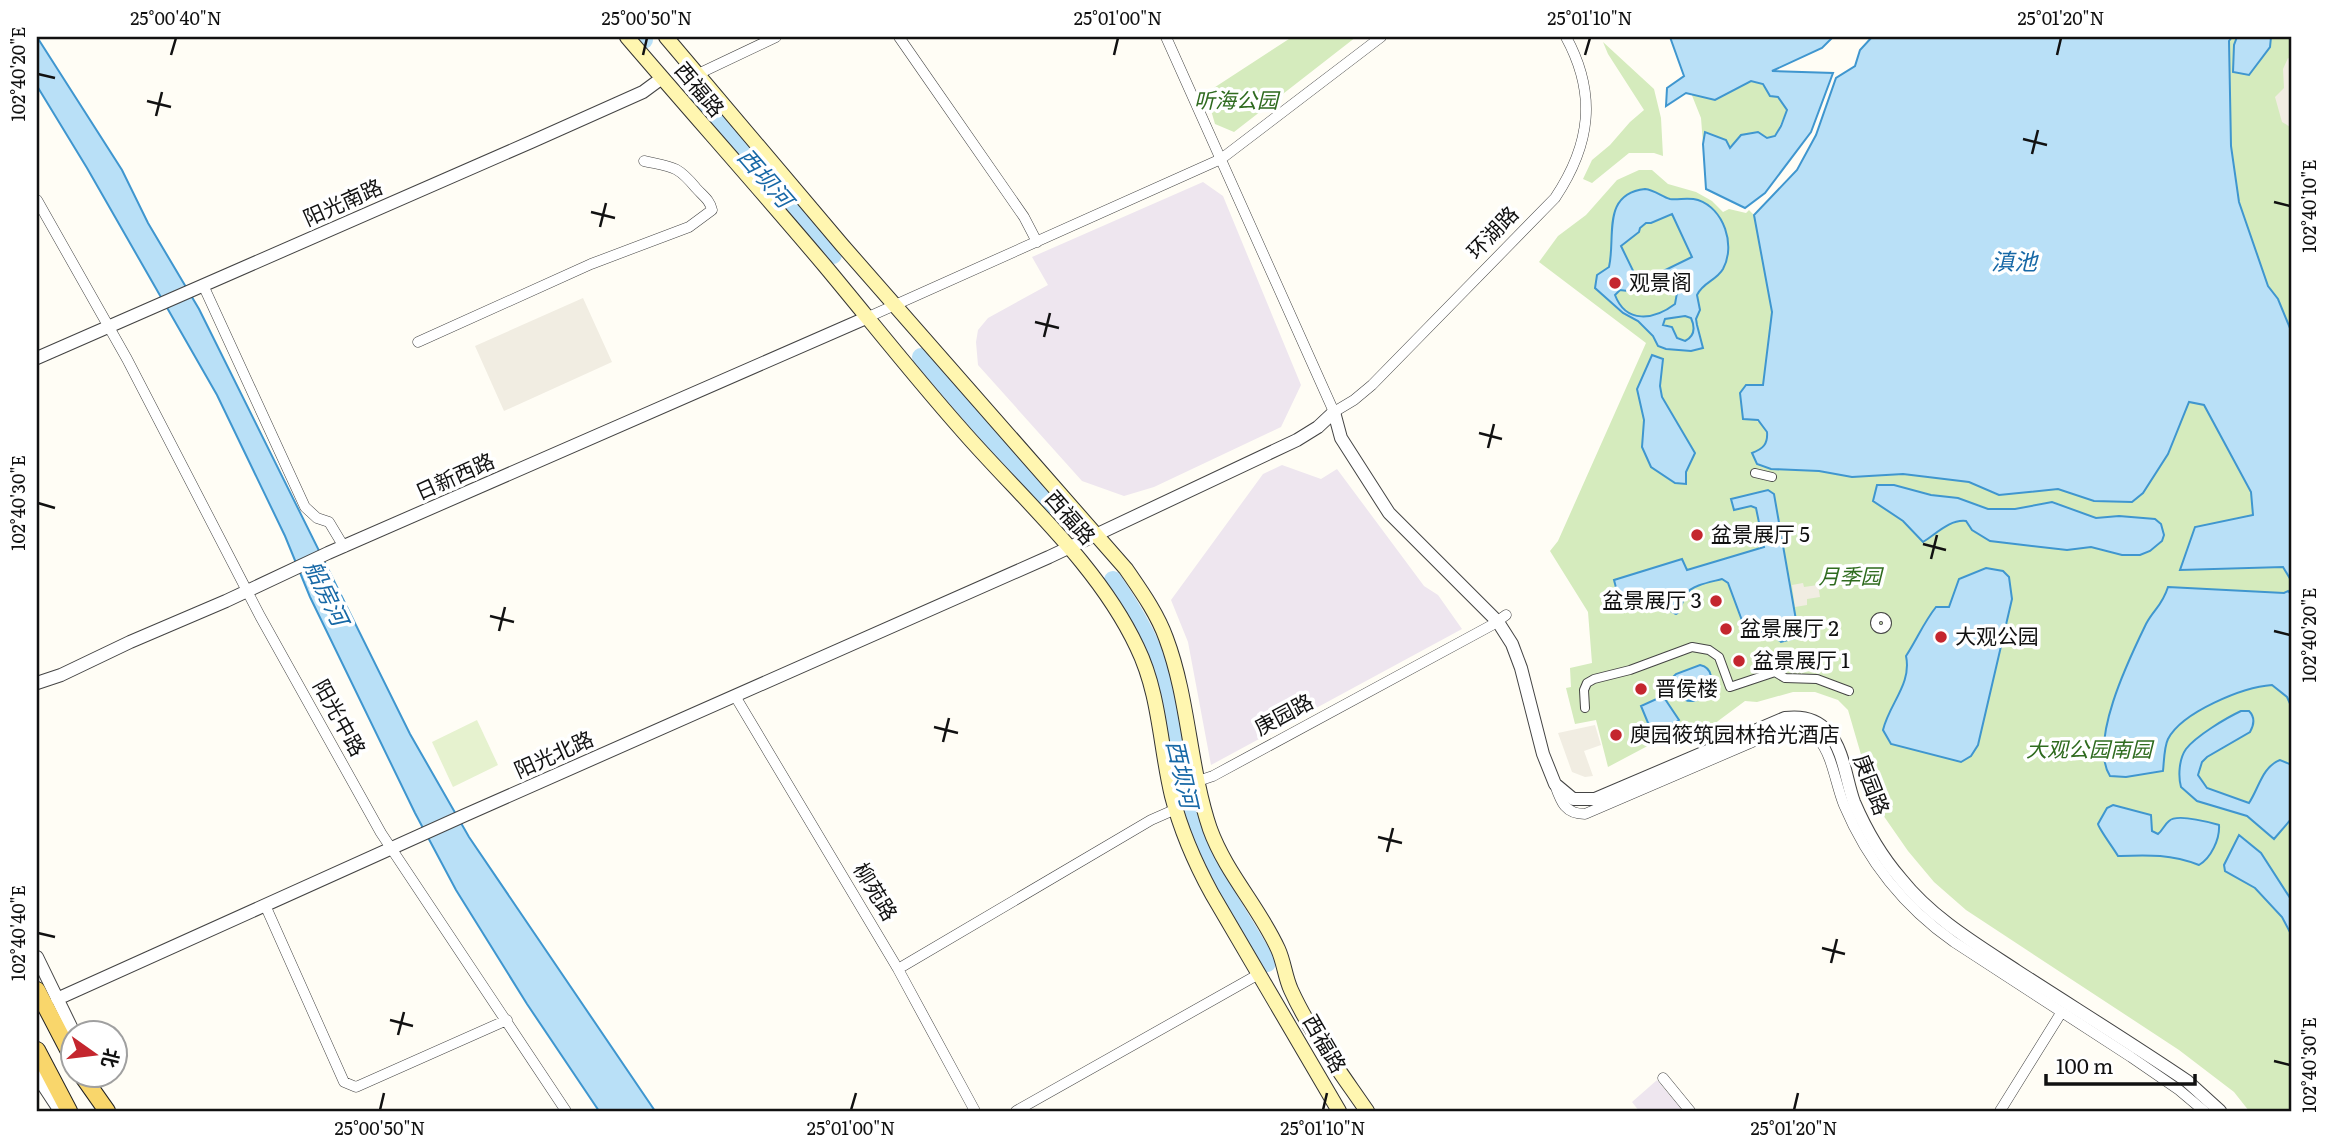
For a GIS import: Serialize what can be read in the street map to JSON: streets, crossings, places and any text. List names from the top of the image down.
{
  "streets": {
    "main road": ["西福路"],
    "street": [
      "阳光南路",
      "环湖路",
      "日新西路",
      "庚园路",
      "阳光中路",
      "阳光北路",
      "柳苑路"
    ]
  },
  "crossings": [
    ["西福路", "阳光南路"],
    ["西福路", "日新西路"],
    ["西福路", "庚园路"],
    ["西福路", "阳光北路"],
    ["阳光南路", "阳光中路"],
    ["环湖路", "阳光北路"],
    ["日新西路", "阳光中路"],
    ["阳光中路", "阳光北路"],
    ["阳光北路", "柳苑路"]
  ],
  "water": ["西坝河", "滇池", "船房河"],
  "parks": ["听海公园", "月季园", "大观公园南园"],
  "places": [
    "观景阁",
    "盆景展厅 5",
    "盆景展厅 3",
    "盆景展厅 2",
    "大观公园",
    "盆景展厅 1",
    "晋侯楼",
    "庾园筱筑园林拾光酒店"
  ],
  "scale_bar": "100 m",
  "north": "right",
  "coordinates": [
    "25°00'40\"N",
    "25°00'50\"N",
    "25°01'00\"N",
    "25°01'10\"N",
    "25°01'20\"N",
    "102°40'20\"E",
    "102°40'10\"E",
    "102°40'30\"E",
    "102°40'40\"E"
  ]
}
